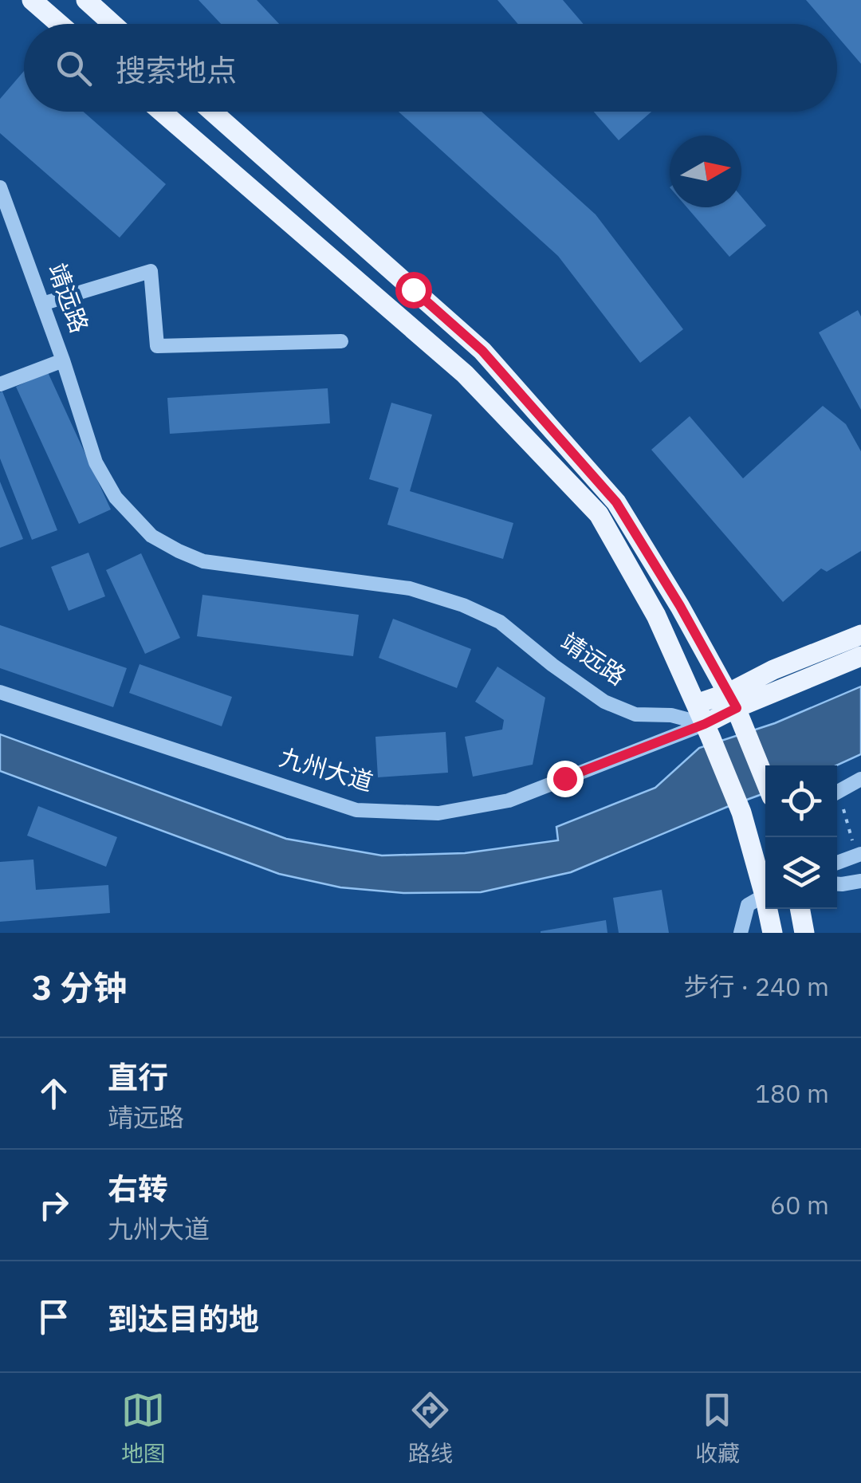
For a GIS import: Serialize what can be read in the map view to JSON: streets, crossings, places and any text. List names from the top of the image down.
{
  "streets": {
    "main road": ["九州大道"],
    "street": ["靖远路"]
  },
  "crossings": [
    ["靖远路", "九州大道"]
  ],
  "north": "right",
  "page": {
    "search": "搜索地点",
    "heading": ["3 分钟", "步行 · 240 m"],
    "list": [
      ["直行", "靖远路", "180 m"],
      ["右转", "九州大道", "60 m"],
      "到达目的地"
    ],
    "nav": ["地图", "路线", "收藏"]
  }
}
